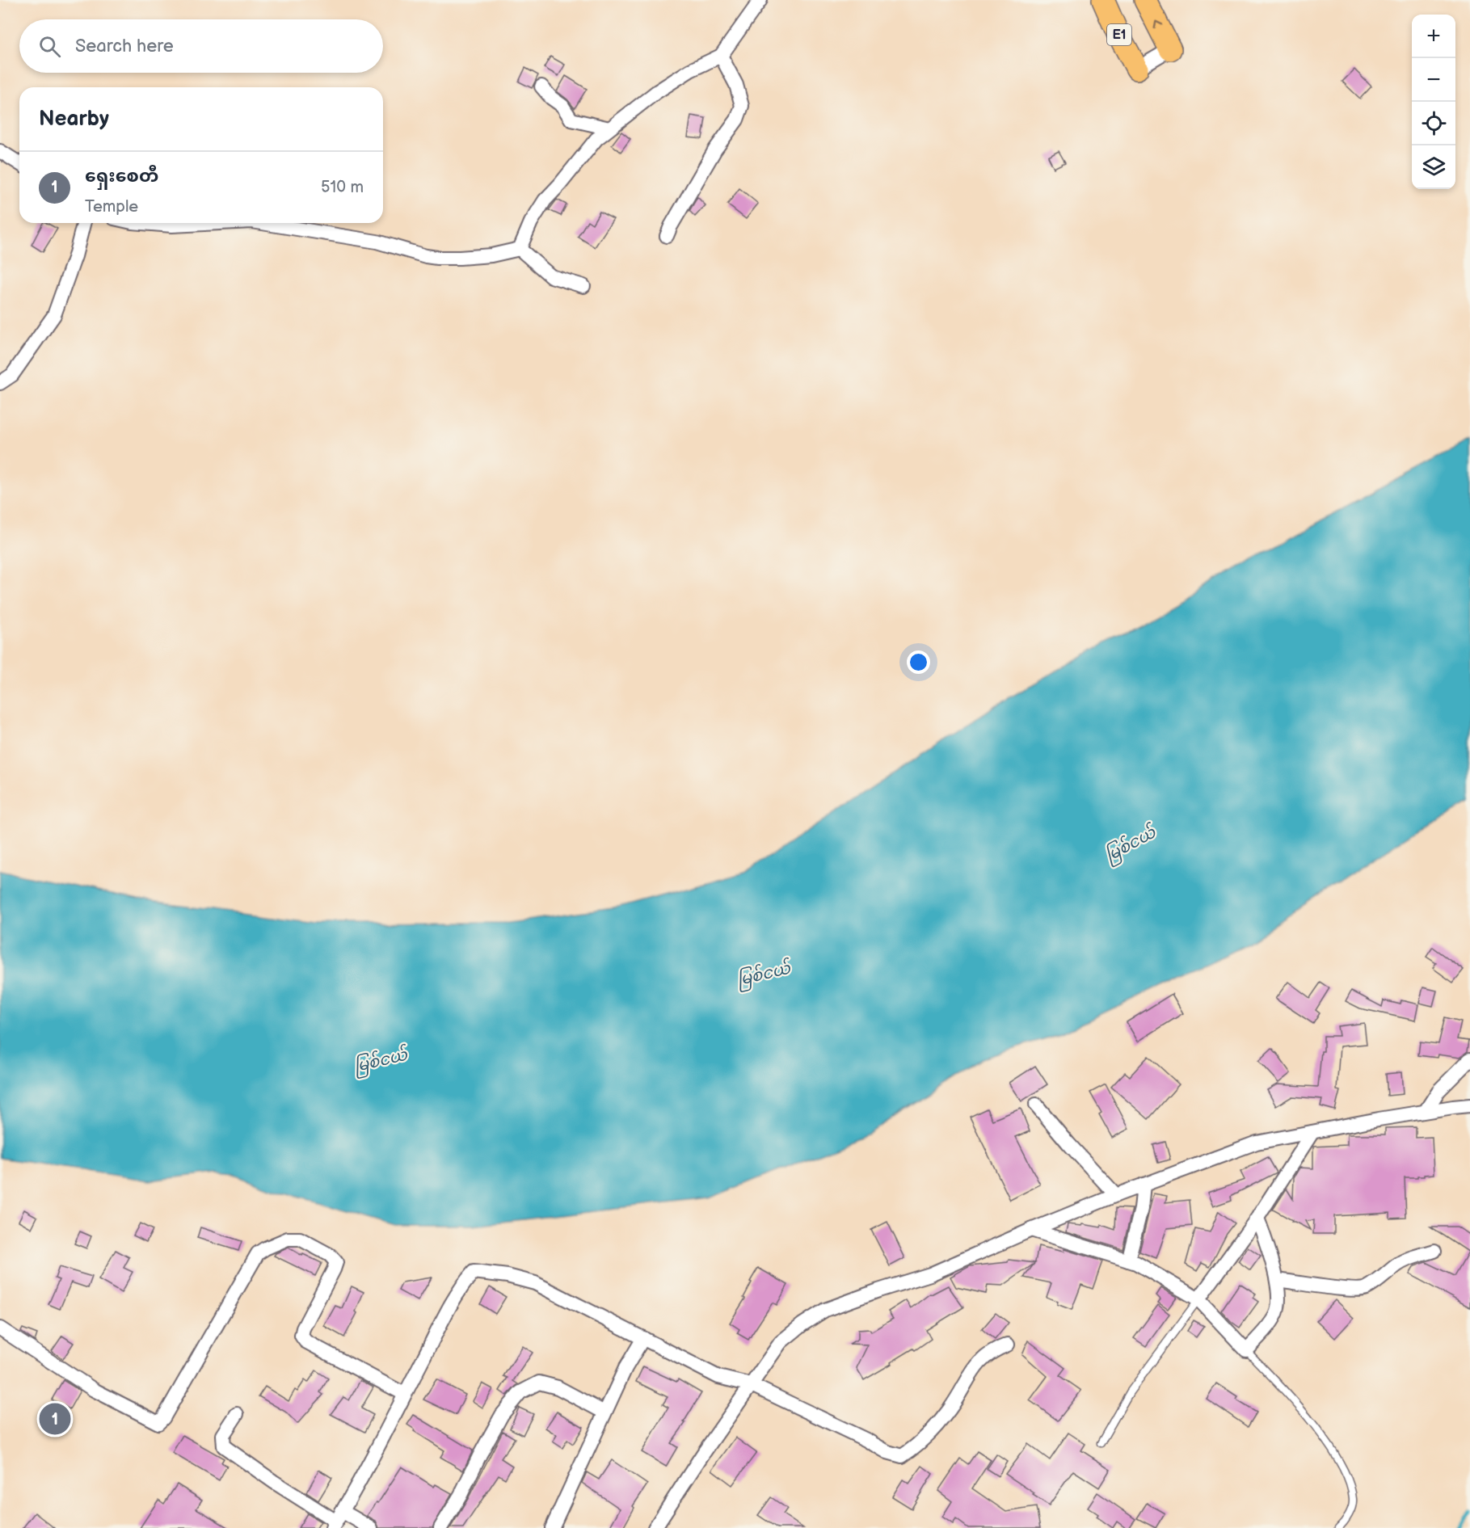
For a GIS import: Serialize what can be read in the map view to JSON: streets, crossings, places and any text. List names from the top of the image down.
{
  "streets": {
    "highway": ["E1"]
  },
  "water": ["မြစ်ငယ်"],
  "page": {
    "map_buttons": ["+", "−"],
    "search": "Search here",
    "heading": "Nearby",
    "list": [
      {
        "mark": "1",
        "name": "ရှေးစေတီ",
        "note": "Temple",
        "value": "510 m"
      }
    ],
    "pins": "1"
  }
}
